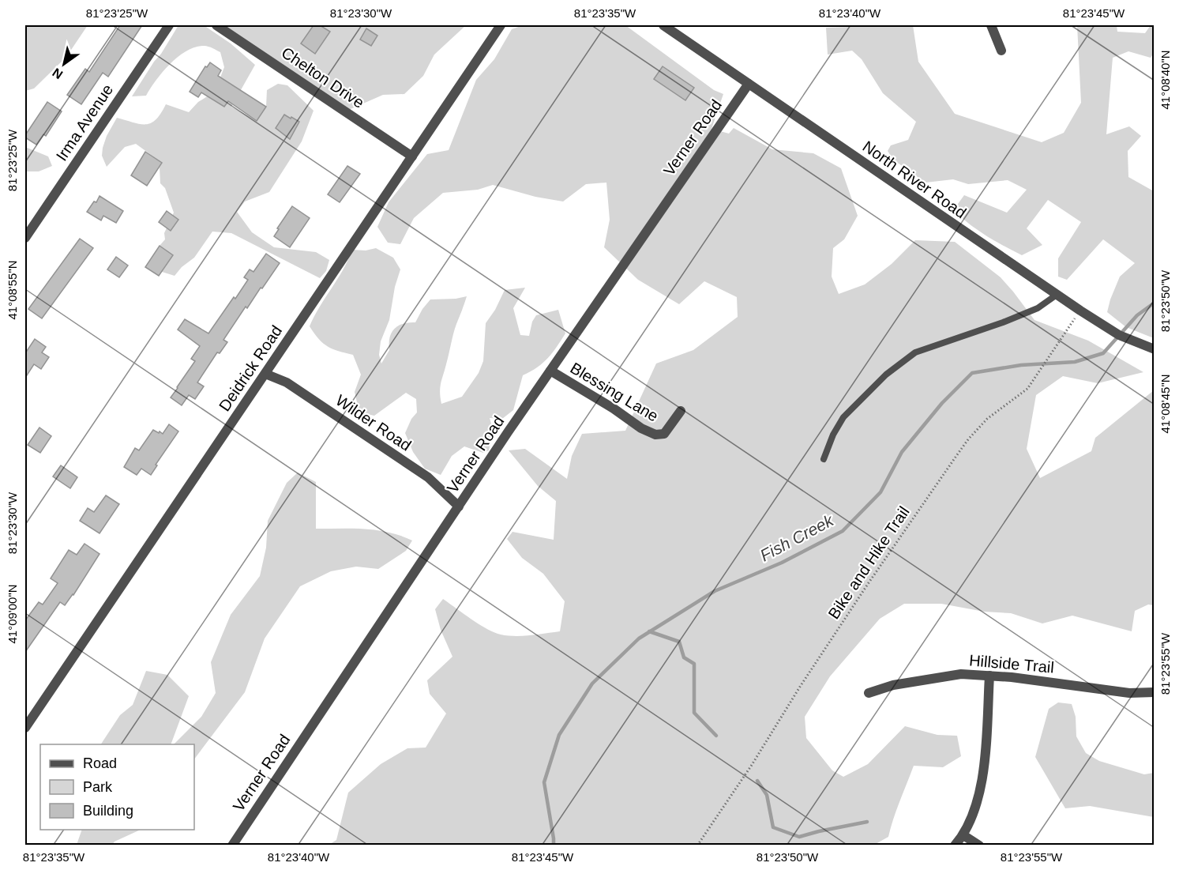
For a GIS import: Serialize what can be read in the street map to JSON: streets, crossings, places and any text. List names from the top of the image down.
{
  "streets": {
    "street": [
      "Chelton Drive",
      "Irma Avenue",
      "Verner Road",
      "North River Road",
      "Deidrick Road",
      "Blessing Lane",
      "Wilder Road",
      "Hillside Trail"
    ],
    "path": ["Bike and Hike Trail"]
  },
  "crossings": [
    ["Chelton Drive", "Deidrick Road"],
    ["Verner Road", "North River Road"],
    ["Verner Road", "Blessing Lane"],
    ["Verner Road", "Wilder Road"],
    ["North River Road", "Bike and Hike Trail"],
    ["Deidrick Road", "Wilder Road"]
  ],
  "water": ["Fish Creek"],
  "legend": ["Road", "Park", "Building"],
  "north": "bottom left",
  "coordinates": [
    "81°23'25\"W",
    "81°23'30\"W",
    "81°23'35\"W",
    "81°23'40\"W",
    "81°23'45\"W",
    "41°08'40\"N",
    "41°08'55\"N",
    "81°23'50\"W",
    "41°08'45\"N",
    "41°09'00\"N",
    "81°23'55\"W"
  ]
}
